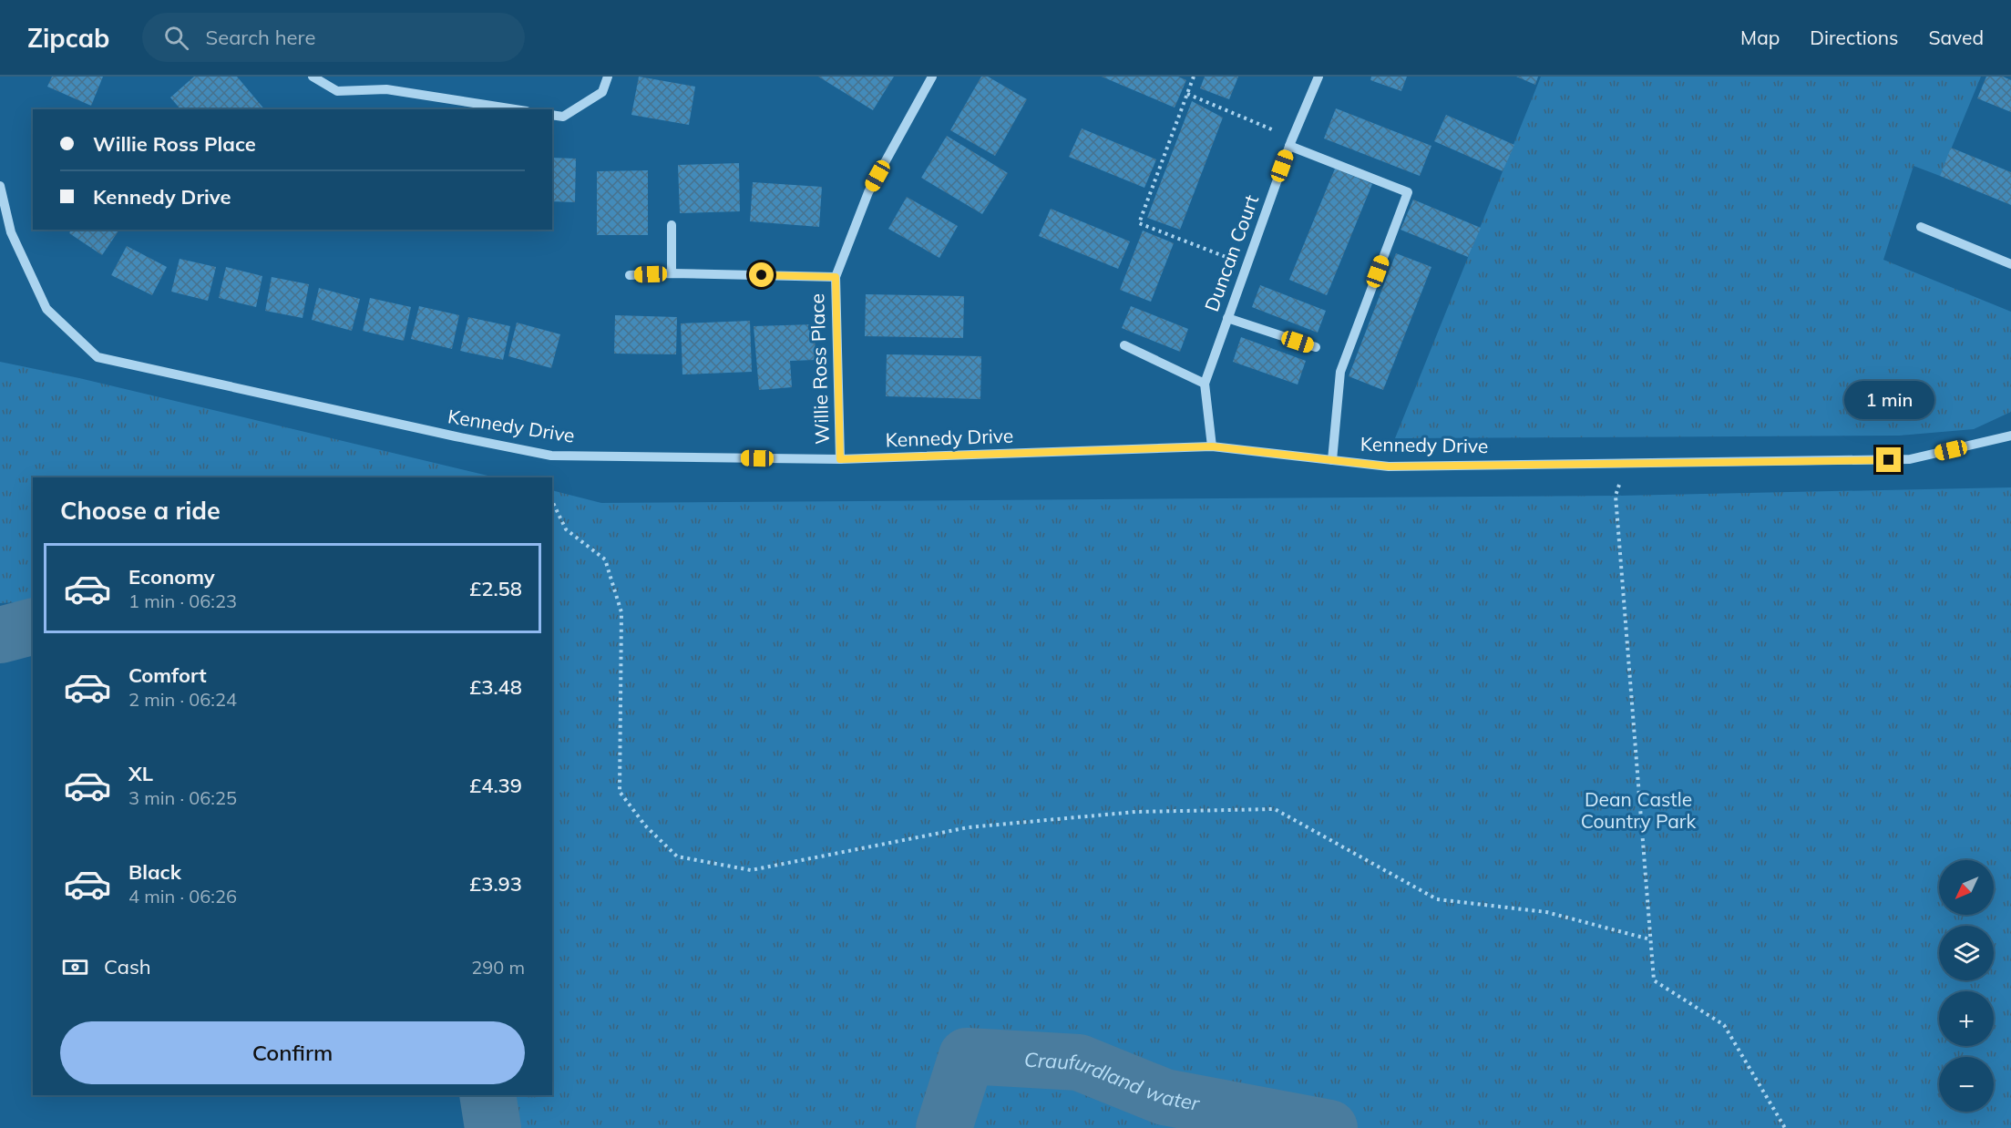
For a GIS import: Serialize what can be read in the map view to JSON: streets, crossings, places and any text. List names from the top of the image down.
{
  "streets": {
    "street": ["Duncan Court", "Willie Ross Place", "Kennedy Drive"]
  },
  "crossings": [
    ["Duncan Court", "Kennedy Drive"],
    ["Willie Ross Place", "Kennedy Drive"]
  ],
  "water": ["Craufurdland water"],
  "parks": ["Dean Castle Country Park"],
  "north": "bottom left",
  "page": {
    "header": "Zipcab",
    "search": "Search here",
    "nav": ["Map", "Directions", "Saved"],
    "banner": ["Willie Ross Place", "Kennedy Drive"],
    "bubble": "1 min",
    "heading": "Choose a ride",
    "list": [
      {
        "name": "Economy",
        "note": "1 min · 06:23",
        "value": "£2.58"
      },
      {
        "name": "Comfort",
        "note": "2 min · 06:24",
        "value": "£3.48"
      },
      {
        "name": "XL",
        "note": "3 min · 06:25",
        "value": "£4.39"
      },
      {
        "name": "Black",
        "note": "4 min · 06:26",
        "value": "£3.93"
      }
    ],
    "map_buttons": ["+", "−"],
    "pay": ["Cash", "290 m"],
    "buttons": "Confirm"
  }
}
